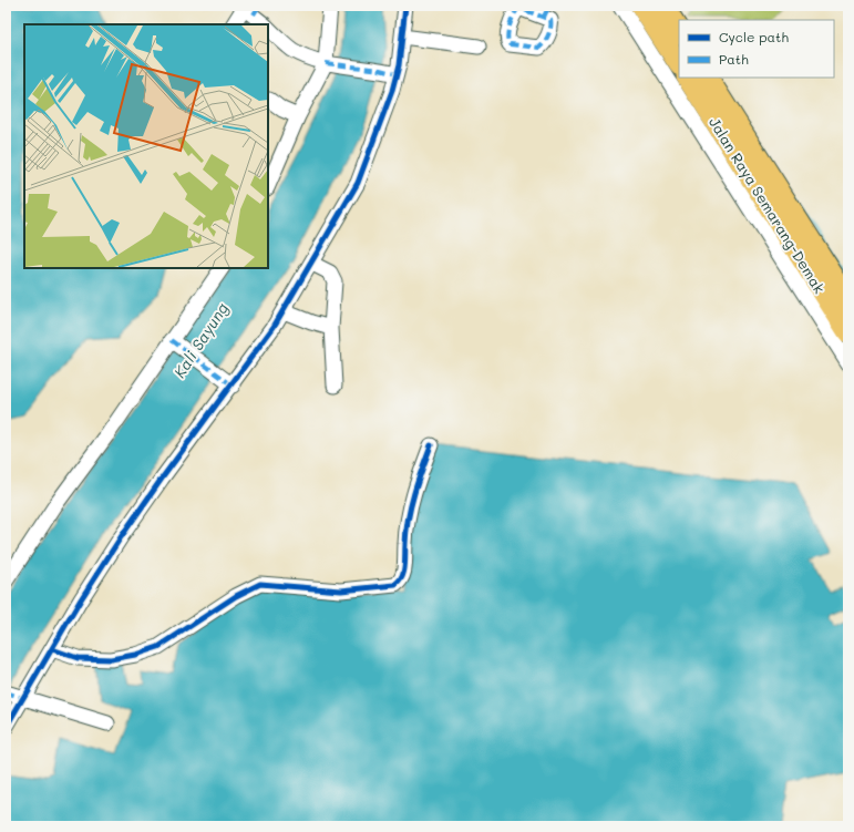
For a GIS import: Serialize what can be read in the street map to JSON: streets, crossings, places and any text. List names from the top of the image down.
{
  "streets": {
    "highway": ["Jalan Raya Semarang-Demak"]
  },
  "water": ["Kali Sayung"],
  "legend": ["Cycle path", "Path"]
}
